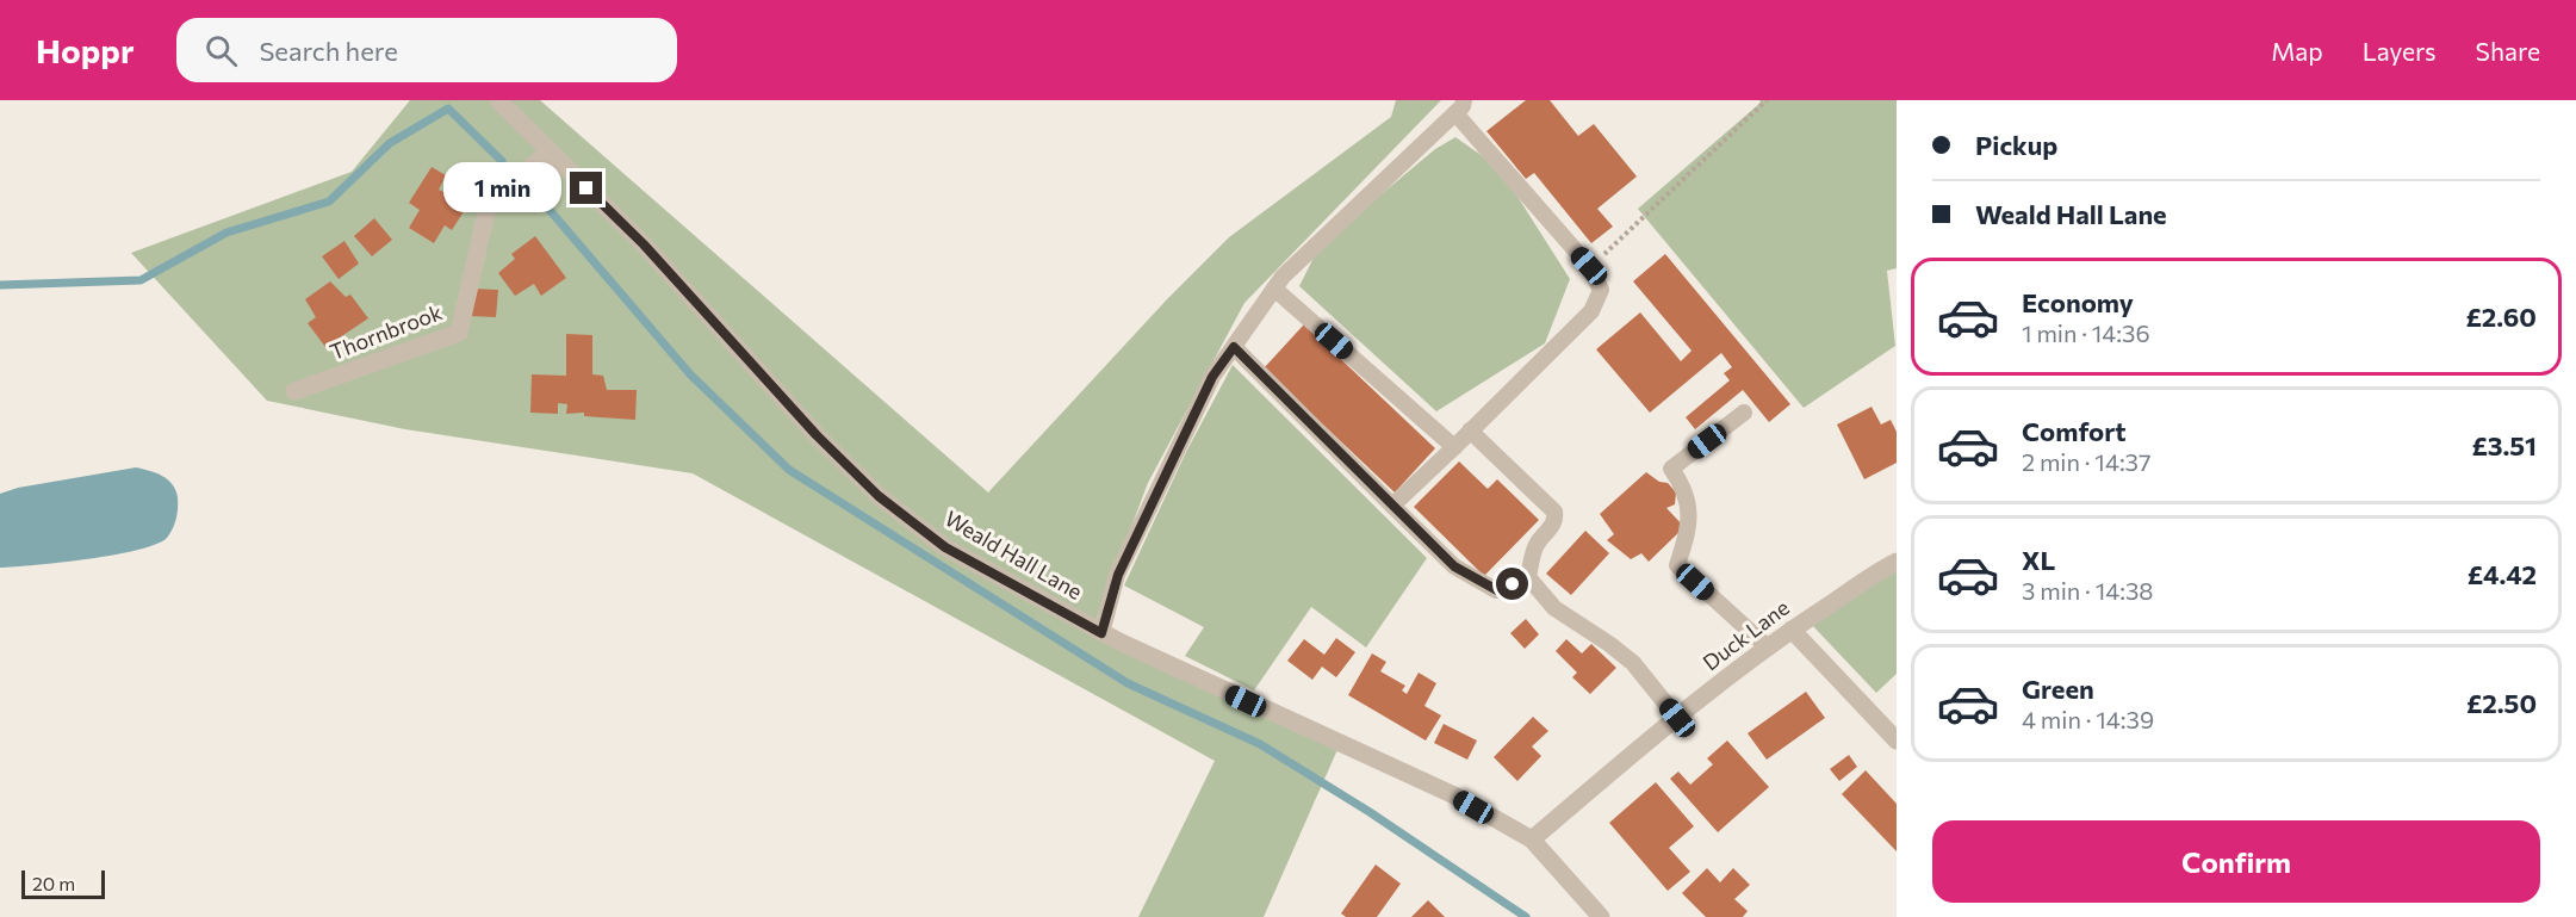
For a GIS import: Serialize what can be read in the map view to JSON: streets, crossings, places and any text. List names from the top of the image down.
{
  "streets": {
    "street": ["Thornbrook", "Weald Hall Lane", "Duck Lane"]
  },
  "crossings": [
    ["Thornbrook", "Weald Hall Lane"],
    ["Weald Hall Lane", "Duck Lane"]
  ],
  "scale_bar": "20 m",
  "page": {
    "header": "Hoppr",
    "search": "Search here",
    "nav": ["Map", "Layers", "Share"],
    "banner": ["Pickup", "Weald Hall Lane"],
    "bubble": "1 min",
    "list": [
      {
        "name": "Economy",
        "note": "1 min · 14:36",
        "value": "£2.60"
      },
      {
        "name": "Comfort",
        "note": "2 min · 14:37",
        "value": "£3.51"
      },
      {
        "name": "XL",
        "note": "3 min · 14:38",
        "value": "£4.42"
      },
      {
        "name": "Green",
        "note": "4 min · 14:39",
        "value": "£2.50"
      }
    ],
    "buttons": "Confirm",
    "scale": "20 m"
  }
}
